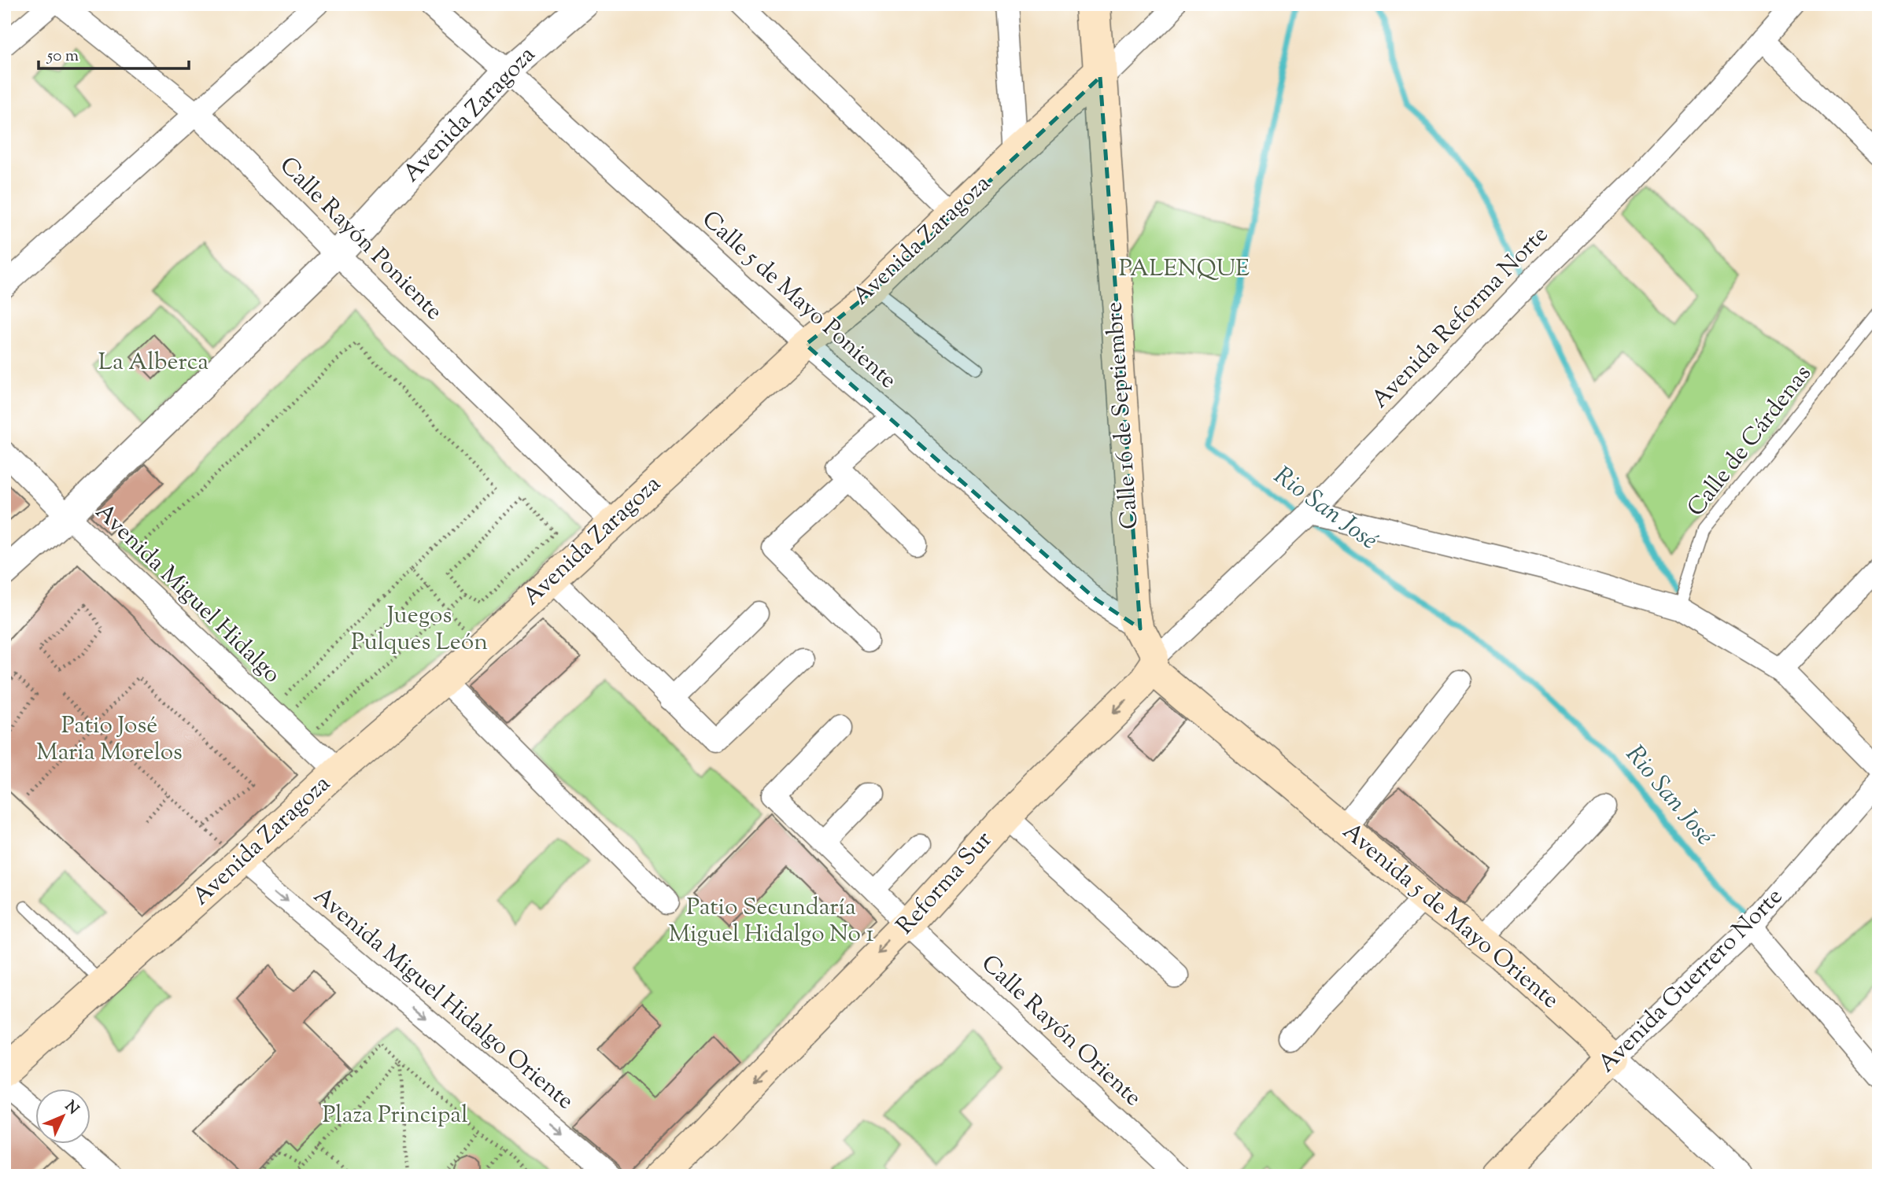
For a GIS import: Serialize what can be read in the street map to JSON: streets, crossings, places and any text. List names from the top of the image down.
{
  "streets": {
    "main road": [
      "Avenida Zaragoza",
      "Calle 16 de Septiembre",
      "Reforma Sur",
      "Avenida 5 de Mayo Oriente",
      "Avenida Guerrero Norte"
    ],
    "street": [
      "Calle Rayón Poniente",
      "Calle 5 de Mayo Poniente",
      "Avenida Reforma Norte",
      "Avenida Miguel Hidalgo",
      "Avenida Miguel Hidalgo Oriente",
      "Calle Rayón Oriente"
    ],
    "lane": ["Calle de Cárdenas"]
  },
  "crossings": [
    ["Avenida Zaragoza", "Calle Rayón Poniente"],
    ["Avenida Zaragoza", "Calle 5 de Mayo Poniente"],
    ["Avenida Zaragoza", "Calle 16 de Septiembre"],
    ["Avenida Zaragoza", "Avenida Miguel Hidalgo"],
    ["Avenida Zaragoza", "Avenida Miguel Hidalgo Oriente"],
    ["Calle 5 de Mayo Poniente", "Calle 16 de Septiembre"],
    ["Avenida Reforma Norte", "Calle 16 de Septiembre"],
    ["Avenida Reforma Norte", "Reforma Sur"],
    ["Avenida Reforma Norte", "Avenida 5 de Mayo Oriente"],
    ["Calle 16 de Septiembre", "Reforma Sur"],
    ["Calle 16 de Septiembre", "Avenida 5 de Mayo Oriente"],
    ["Reforma Sur", "Avenida 5 de Mayo Oriente"],
    ["Reforma Sur", "Calle Rayón Oriente"],
    ["Avenida 5 de Mayo Oriente", "Avenida Guerrero Norte"]
  ],
  "one_way": ["Reforma Sur", "Avenida Miguel Hidalgo Oriente"],
  "water": ["Rio San José"],
  "parks": [
    "PALENQUE",
    "La Alberca",
    "Juegos Pulques León",
    "Patio José Maria Morelos",
    "Patio Secundaría Miguel Hidalgo No 1",
    "Plaza Principal"
  ],
  "scale_bar": "50 m",
  "north": "top right"
}
